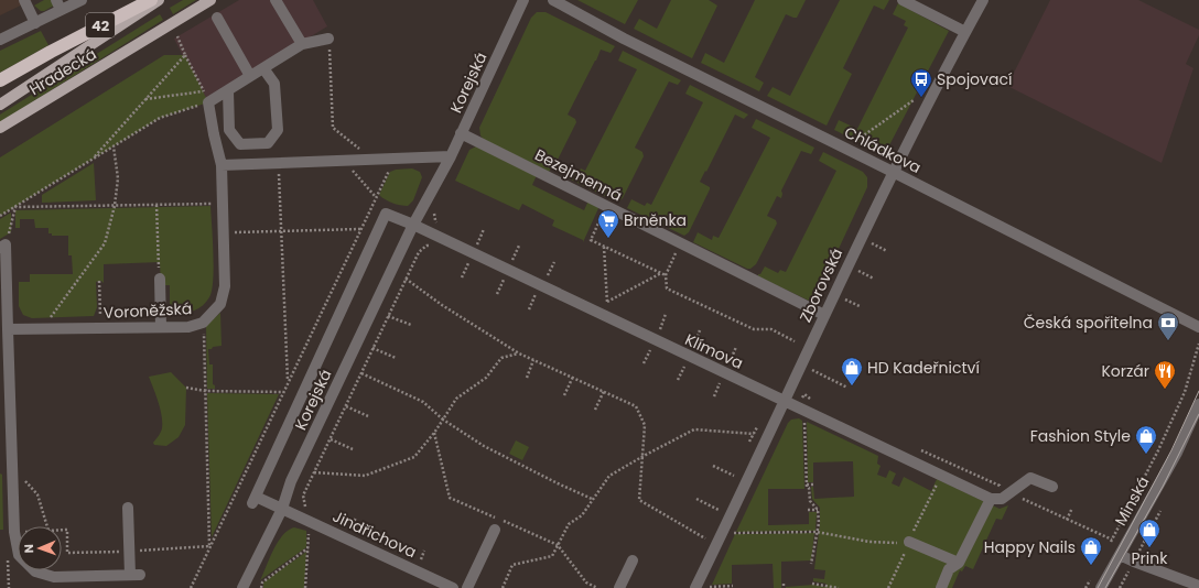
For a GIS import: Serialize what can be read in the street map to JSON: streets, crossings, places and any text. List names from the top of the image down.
{
  "streets": {
    "highway": ["42"],
    "main road": ["Hradecká"],
    "street": [
      "Korejská",
      "Chládkova",
      "Bezejmenná",
      "Zborovská",
      "Voroněžská",
      "Klímova",
      "Minská",
      "Jindřichova"
    ]
  },
  "crossings": [
    ["Korejská", "Bezejmenná"],
    ["Korejská", "Klímova"],
    ["Korejská", "Jindřichova"],
    ["Chládkova", "Zborovská"],
    ["Bezejmenná", "Zborovská"],
    ["Zborovská", "Klímova"]
  ],
  "places": {
    "bus stop": ["Spojovací"],
    "supermarket": ["Brněnka"],
    "bank": ["Česká spořitelna"],
    "shop": [
      "HD Kadeřnictví",
      "Fashion Style",
      "Prink",
      "Happy Nails"
    ],
    "restaurant": ["Korzár"]
  },
  "north": "left"
}
